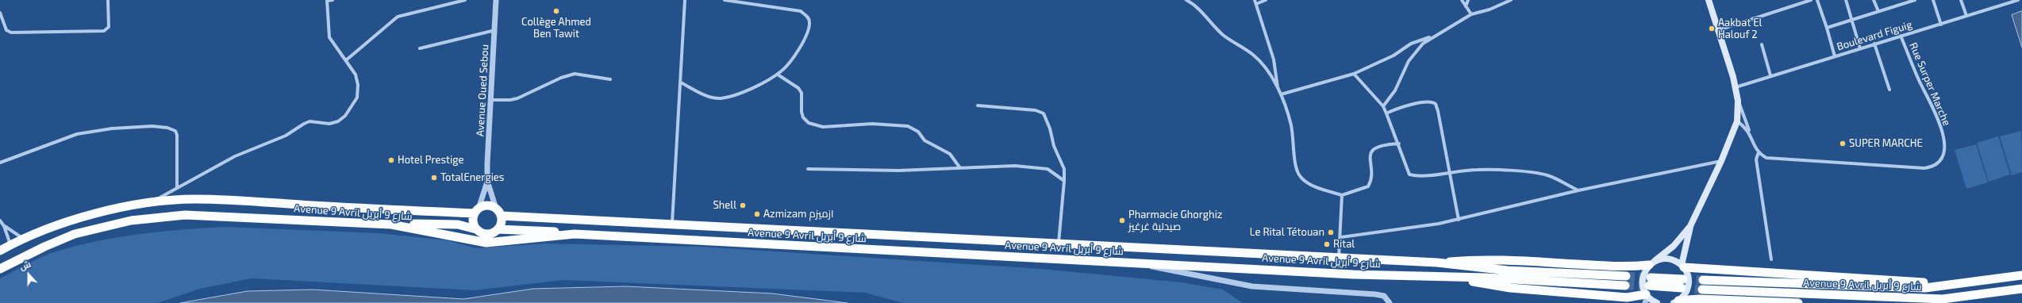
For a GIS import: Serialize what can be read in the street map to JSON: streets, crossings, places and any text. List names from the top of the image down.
{
  "streets": {
    "highway": ["Avenue 9 Avril شارع 9 أبريل"],
    "street": ["Boulevard Figuig", "Rue Surper Marche", "Avenue Oued Sebou"]
  },
  "crossings": [
    ["Boulevard Figuig", "Rue Surper Marche"],
    ["Avenue Oued Sebou", "Avenue 9 Avril شارع 9 أبريل"]
  ],
  "places": [
    "Collège Ahmed Ben Tawit",
    "Aakbat El Halouf 2",
    "SUPER MARCHE",
    "Hotel Prestige",
    "TotalEnergies",
    "Shell",
    "Azmizam ازميزم",
    "Pharmacie Ghorghiz صيدلية غرغيز",
    "Le Rital Tétouan",
    "Rital"
  ],
  "north": "top"
}
